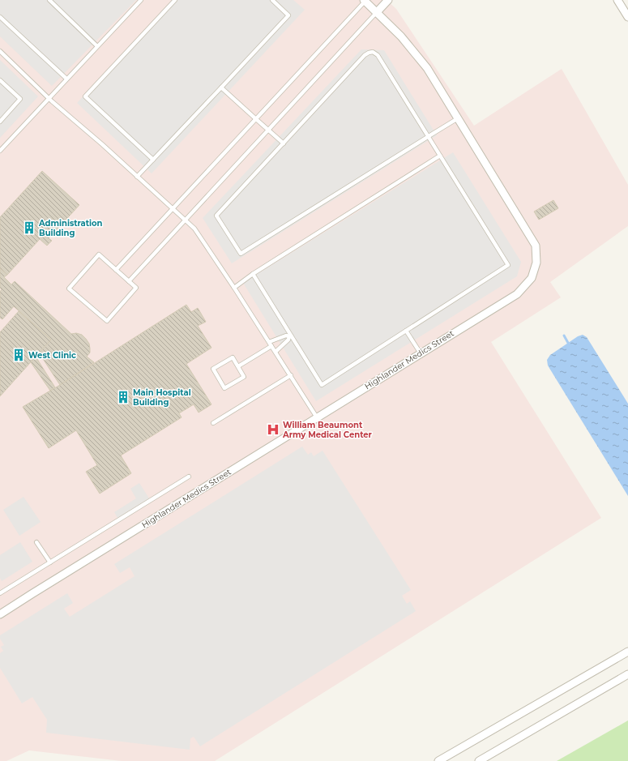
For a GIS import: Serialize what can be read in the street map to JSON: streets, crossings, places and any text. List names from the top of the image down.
{
  "streets": {
    "street": ["Highlander Medics Street"]
  },
  "places": {
    "building": ["Administration Building", "West Clinic", "Main Hospital Building"],
    "hospital": ["William Beaumont Army Medical Center"]
  }
}
